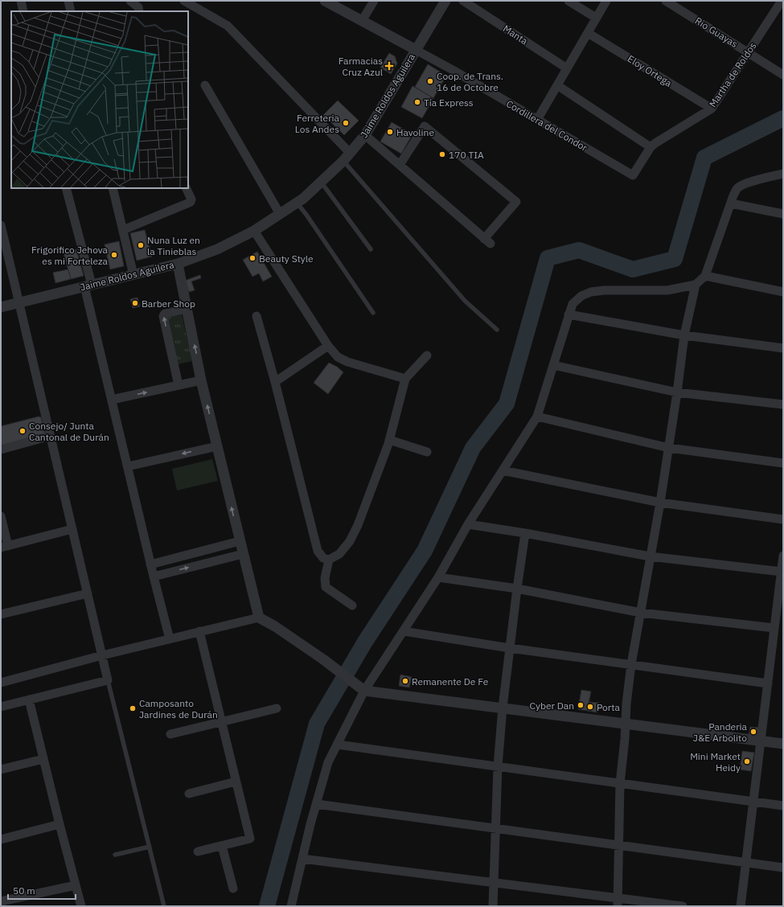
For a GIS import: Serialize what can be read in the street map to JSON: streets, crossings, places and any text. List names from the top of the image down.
{
  "streets": {
    "street": [
      "Rio Guayas",
      "Manta",
      "Eloy Ortega",
      "Martha de Roldos",
      "Jaime Roldos Aguilera",
      "Cordillera del Condor"
    ]
  },
  "crossings": [
    ["Rio Guayas", "Martha de Roldos"],
    ["Eloy Ortega", "Martha de Roldos"],
    ["Martha de Roldos", "Cordillera del Condor"],
    ["Jaime Roldos Aguilera", "Cordillera del Condor"]
  ],
  "places": {
    "health": ["Farmacias Cruz Azul"],
    "other": [
      "Coop. de Trans. 16 de Octobre",
      "Tía Express",
      "Ferreteria Los Andes",
      "Havoline",
      "170 TIA",
      "Nuna Luz en la Tinieblas",
      "Frigorifico Jehova es mi Forteleza",
      "Beauty Style",
      "Barber Shop",
      "Consejo/ Junta Cantonal de Durán",
      "Remanente De Fe",
      "Cyber Dan",
      "Porta",
      "Camposanto Jardines de Durán",
      "Panderia J&E Arbolito",
      "Mini Market Heidy"
    ]
  },
  "scale_bar": "50 m"
}
